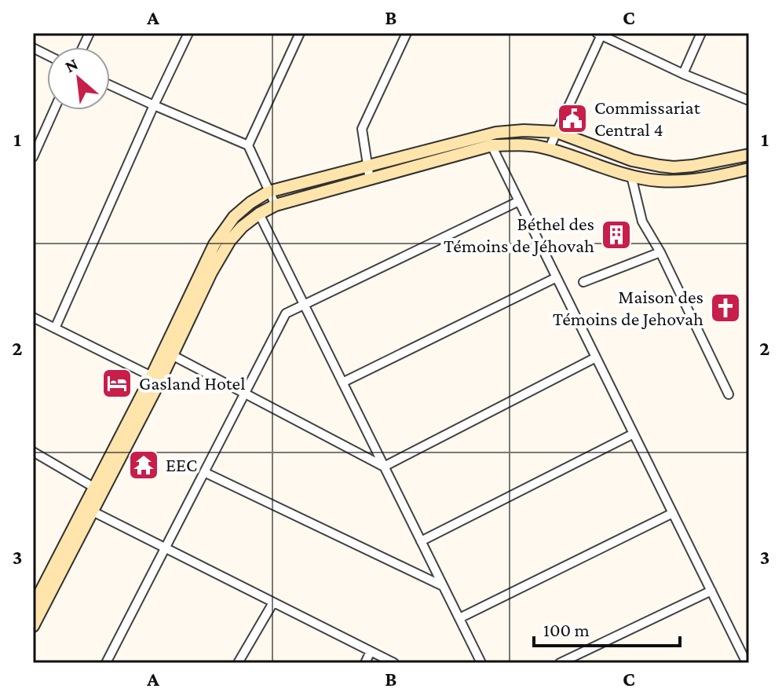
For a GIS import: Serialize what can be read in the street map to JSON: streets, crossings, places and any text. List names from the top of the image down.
{
  "places": {
    "public building": ["Commissariat Central 4"],
    "building": ["Béthel des Témoins de Jéhovah"],
    "church": ["Maison des Témoins de Jehovah"],
    "hotel": ["Gasland Hotel"],
    "temple": ["EEC"]
  },
  "scale_bar": "100 m",
  "north": "top left",
  "grid": {
    "columns": ["A", "B", "C"],
    "rows": ["1", "2", "3"]
  }
}
